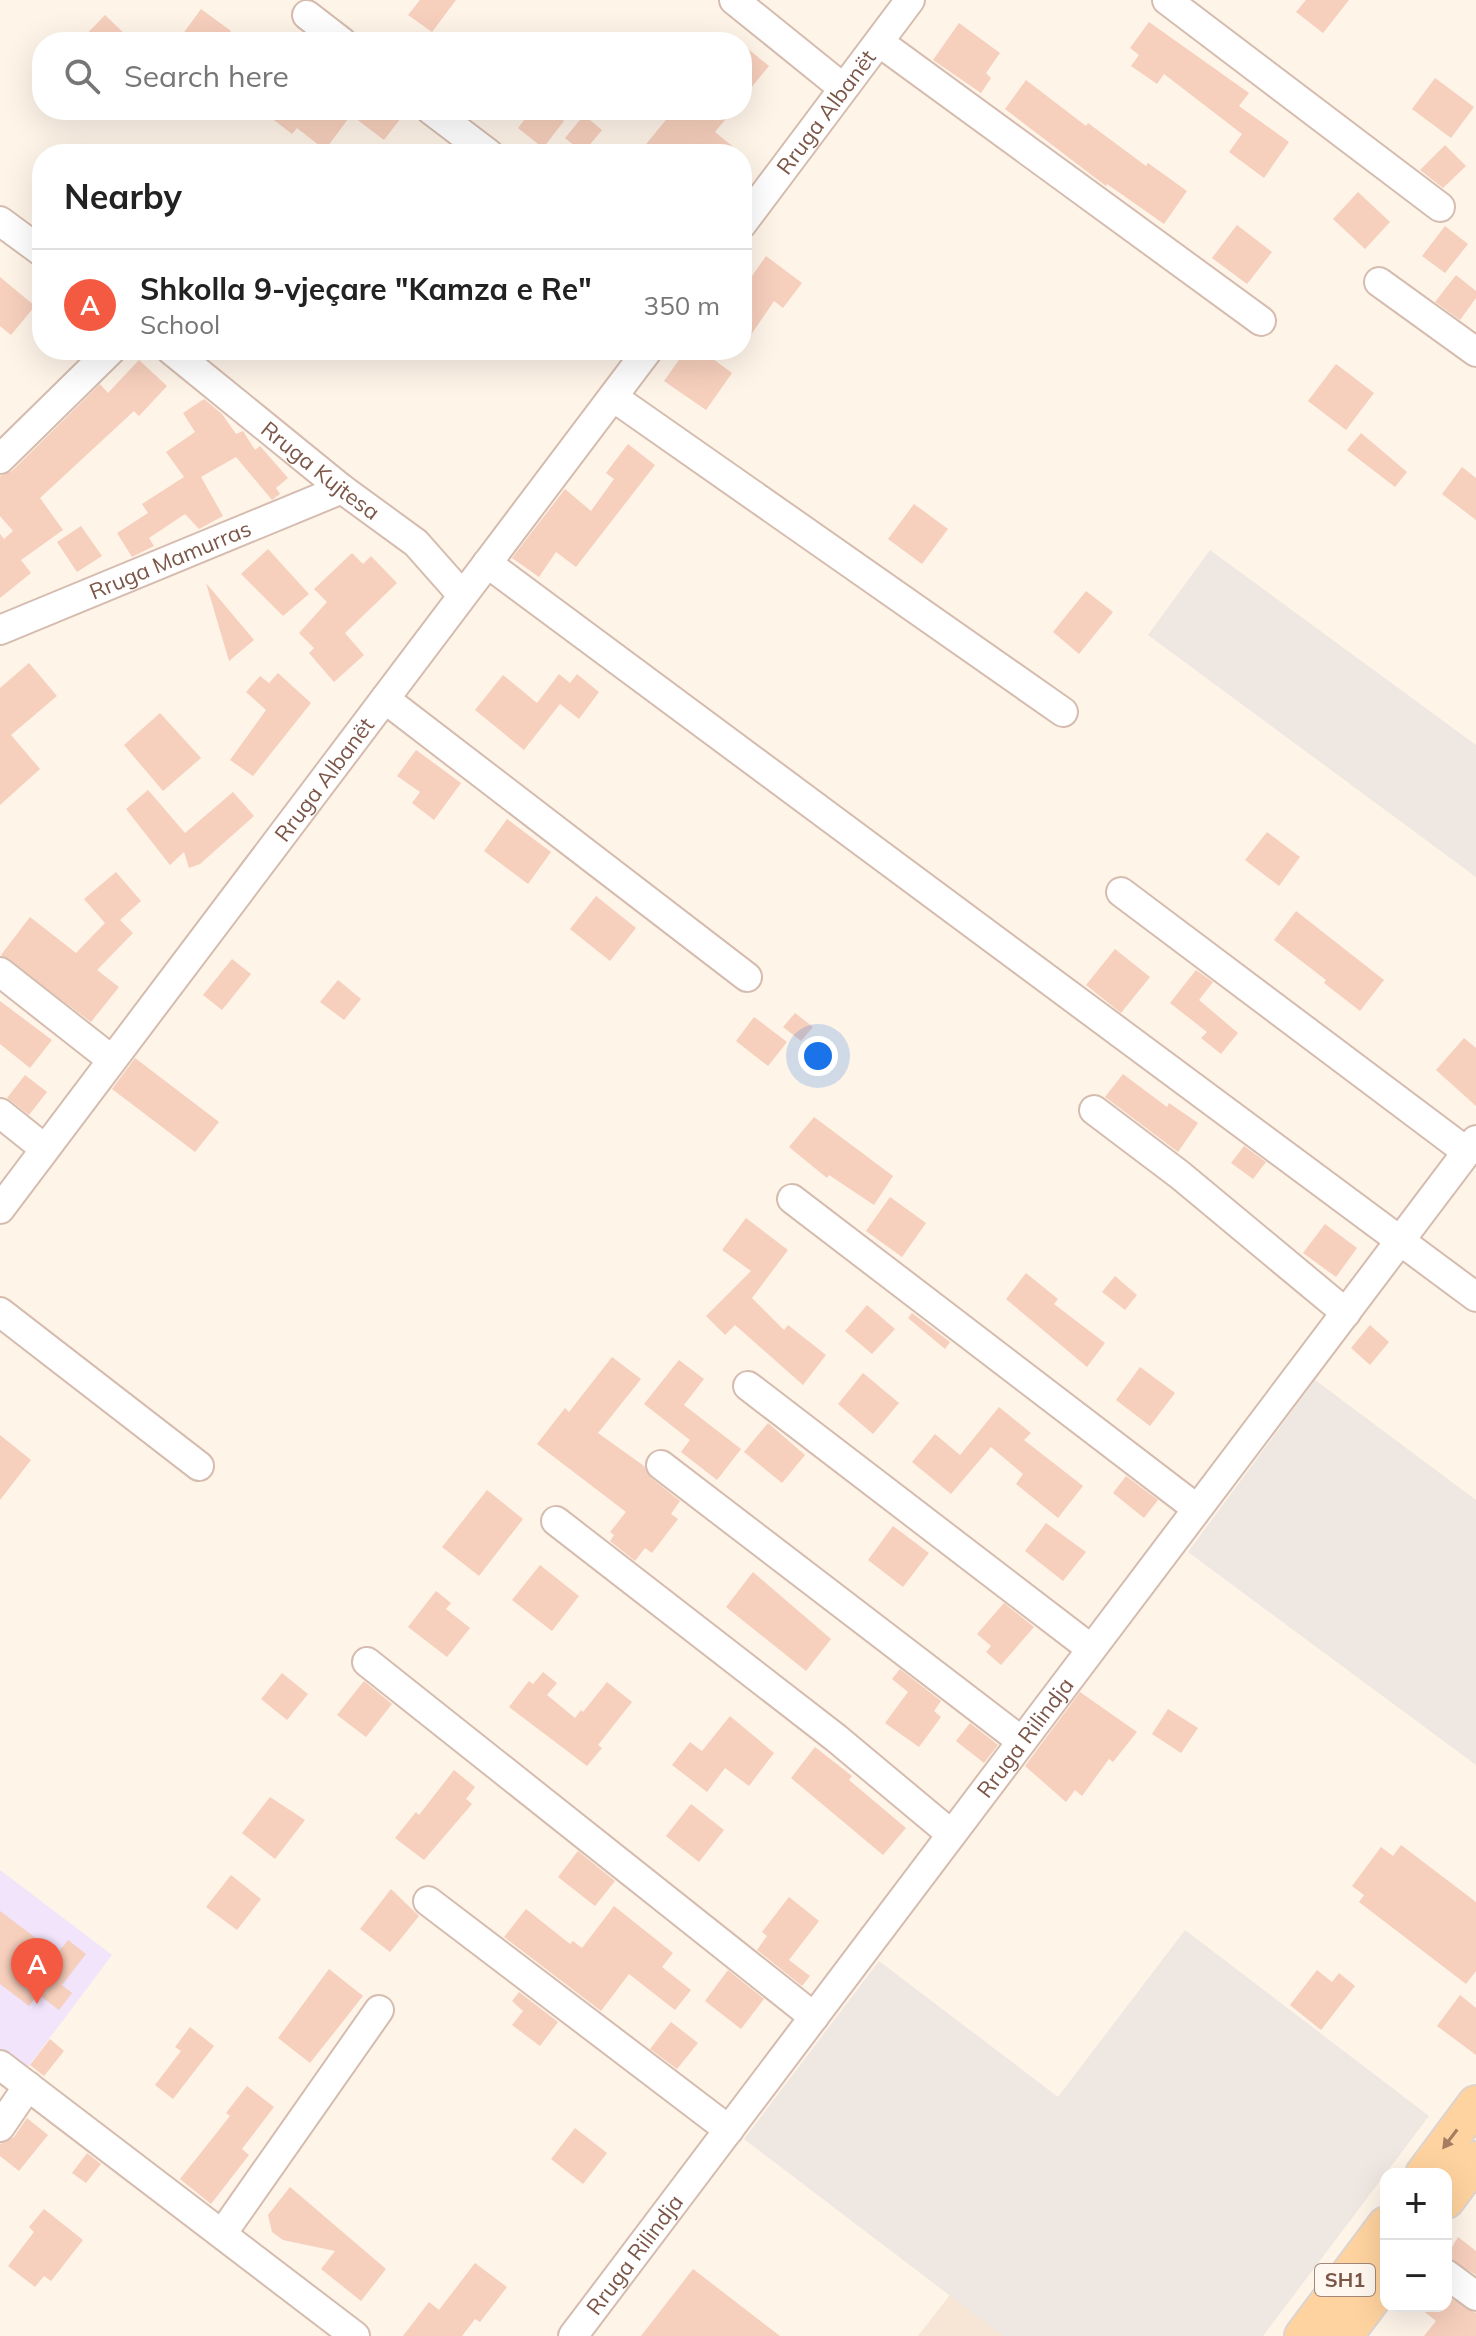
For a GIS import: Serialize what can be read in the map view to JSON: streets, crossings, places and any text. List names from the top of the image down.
{
  "streets": {
    "main road": ["SH1"],
    "street": [
      "Rruga Albanët",
      "Rruga Kujtesa",
      "Rruga Mamurras",
      "Rruga Rilindja"
    ]
  },
  "crossings": [
    ["Rruga Albanët", "Rruga Kujtesa"],
    ["Rruga Kujtesa", "Rruga Mamurras"]
  ],
  "page": {
    "search": "Search here",
    "heading": "Nearby",
    "list": [
      {
        "mark": "A",
        "name": "Shkolla 9-vjeçare \"Kamza e Re\"",
        "note": "School",
        "value": "350 m"
      }
    ],
    "pins": "A",
    "map_buttons": ["+", "−"]
  }
}
